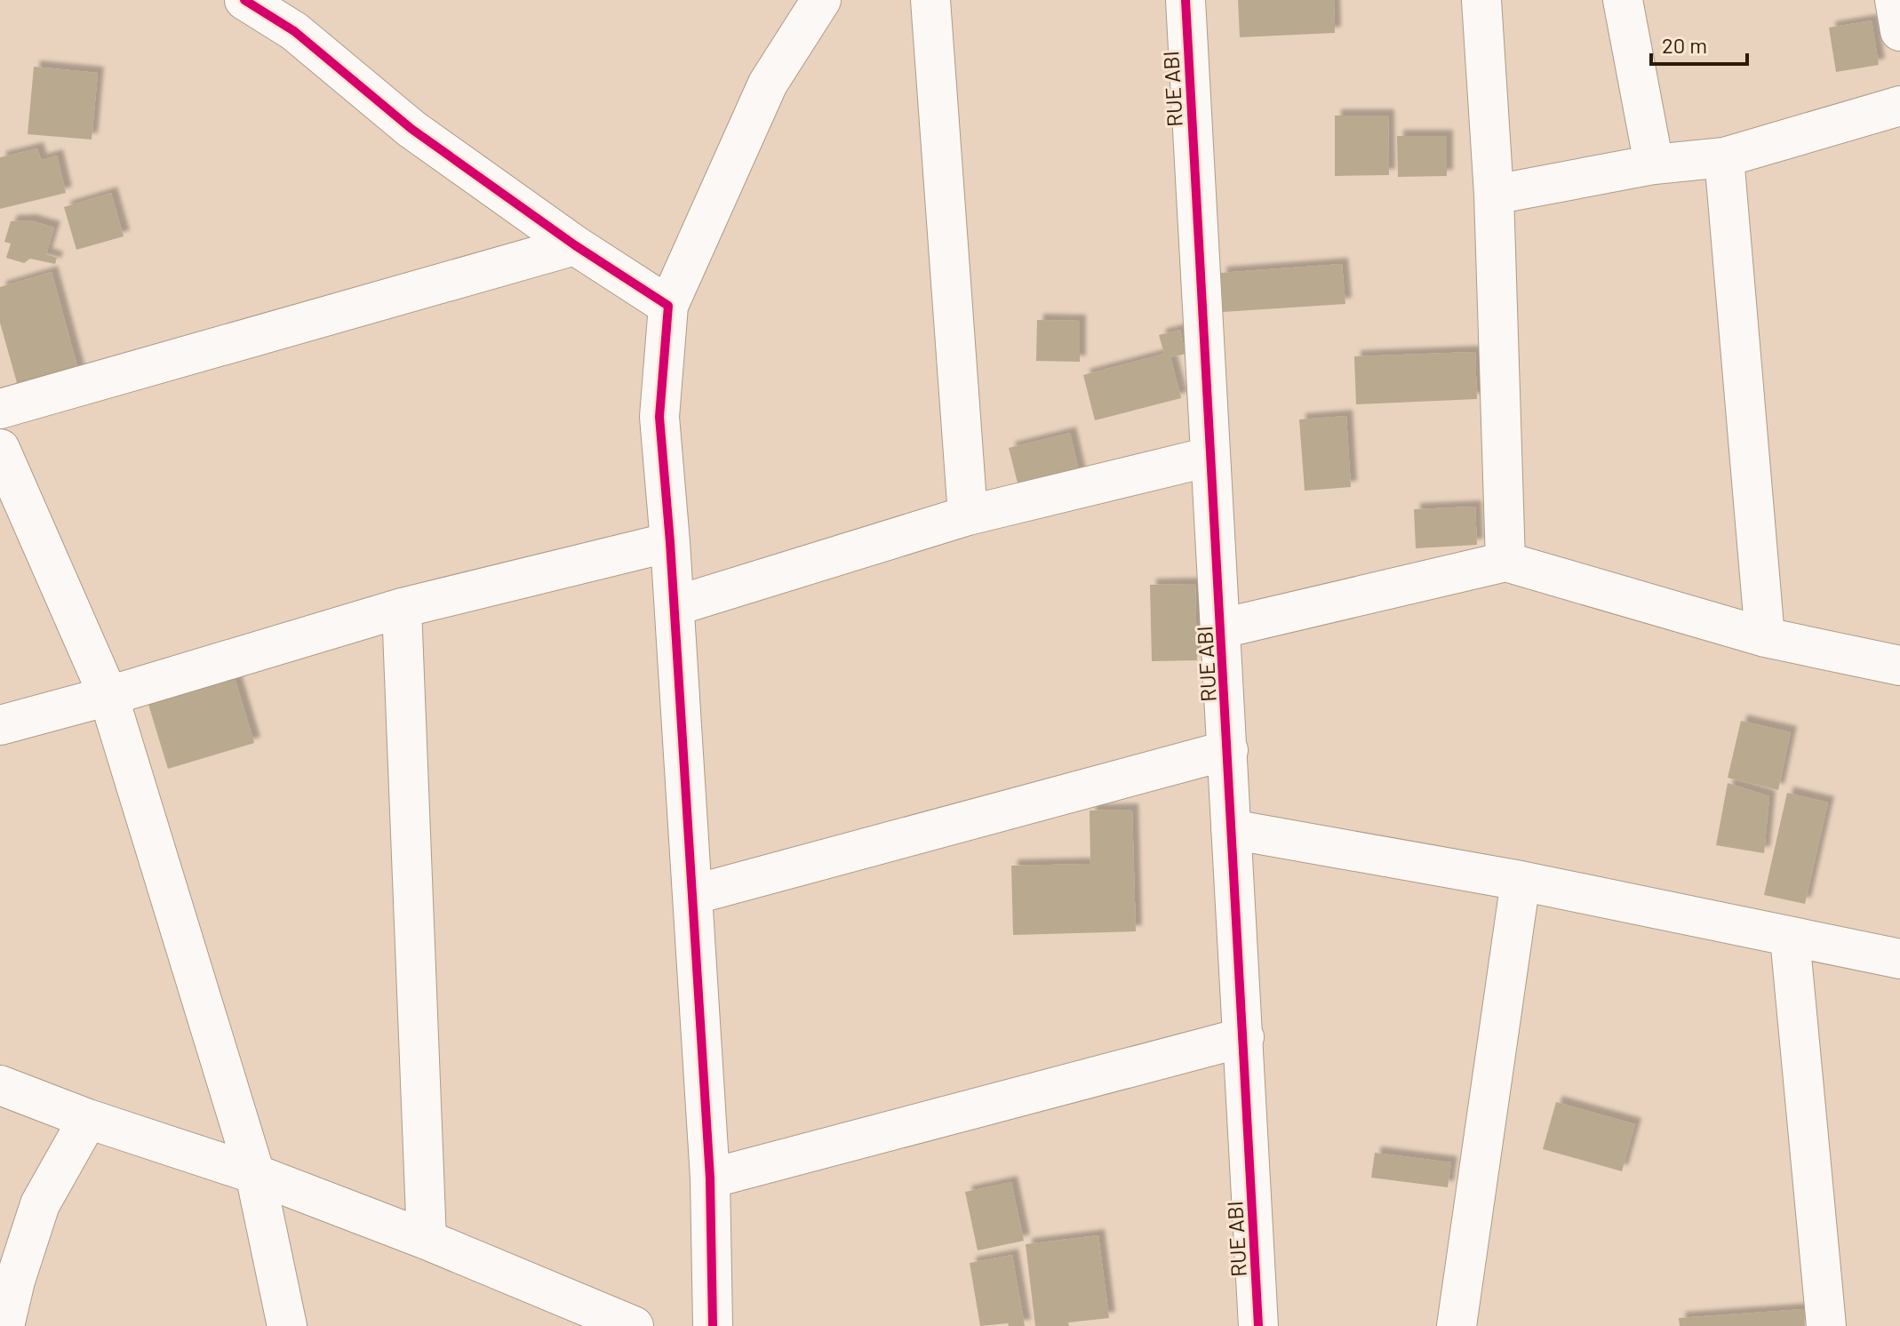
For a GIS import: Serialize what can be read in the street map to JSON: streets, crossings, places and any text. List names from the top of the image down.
{
  "streets": {
    "street": ["RUE ABI"]
  },
  "scale_bar": "20 m"
}
